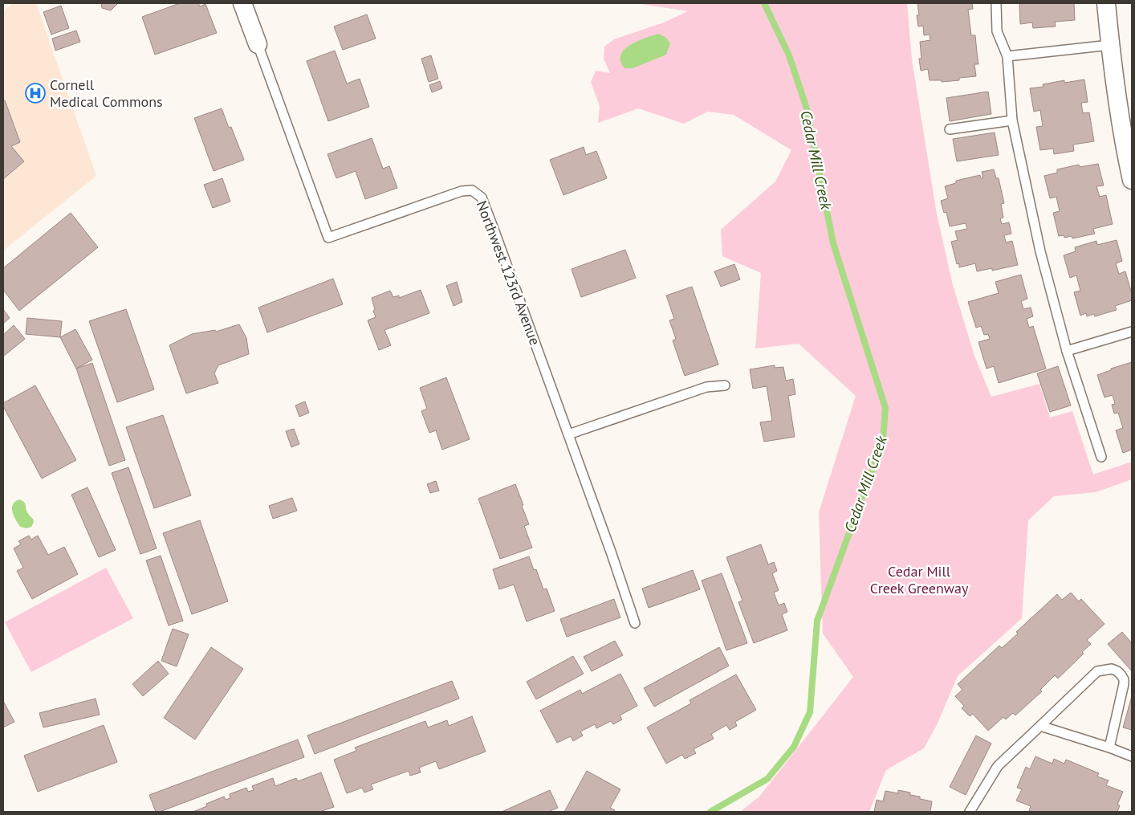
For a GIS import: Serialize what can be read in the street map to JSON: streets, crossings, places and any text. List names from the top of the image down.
{
  "streets": {
    "street": ["Northwest 123rd Avenue"]
  },
  "water": ["Cedar Mill Creek"],
  "parks": ["Cedar Mill Creek Greenway"],
  "places": {
    "hospital": ["Cornell Medical Commons"]
  }
}
